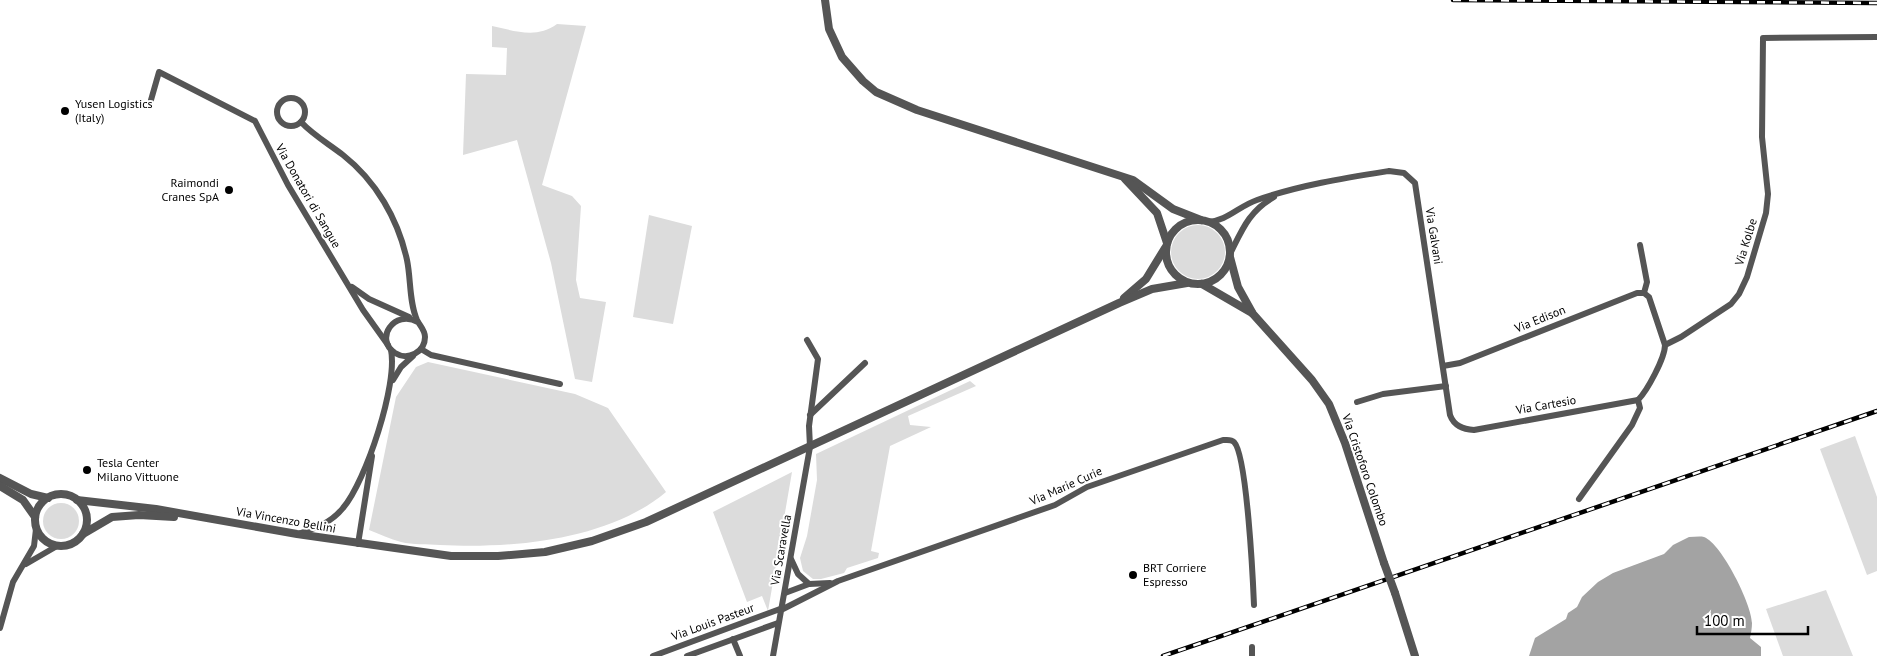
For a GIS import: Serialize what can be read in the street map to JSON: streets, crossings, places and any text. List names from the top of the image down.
{
  "streets": {
    "street": [
      "Via Donatori di Sangue",
      "Via Galvani",
      "Via Kolbe",
      "Via Edison",
      "Via Cartesio",
      "Via Cristoforo Colombo",
      "Via Marie Curie",
      "Via Vincenzo Bellini",
      "Via Scaravella",
      "Via Louis Pasteur"
    ]
  },
  "crossings": [
    ["Via Galvani", "Via Edison"],
    ["Via Galvani", "Via Cartesio"],
    ["Via Galvani", "Via Cristoforo Colombo"],
    ["Via Marie Curie", "Via Scaravella"],
    ["Via Marie Curie", "Via Louis Pasteur"],
    ["Via Vincenzo Bellini", "Via Scaravella"],
    ["Via Scaravella", "Via Louis Pasteur"]
  ],
  "places": [
    "Yusen Logistics (Italy)",
    "Raimondi Cranes SpA",
    "Tesla Center Milano Vittuone",
    "BRT Corriere Espresso"
  ],
  "scale_bar": "100 m"
}
